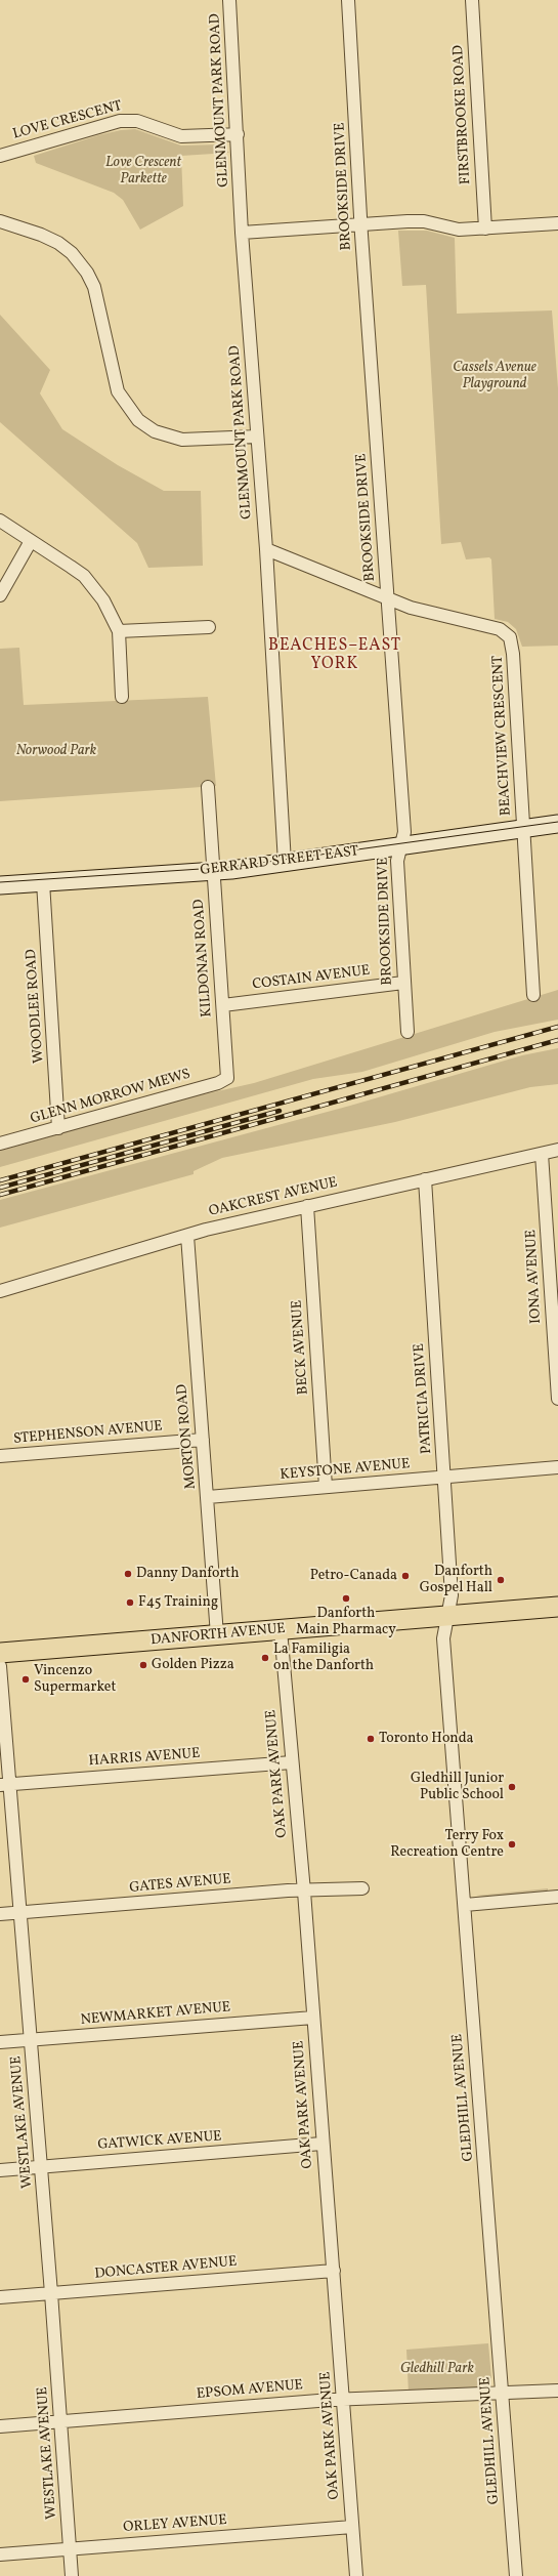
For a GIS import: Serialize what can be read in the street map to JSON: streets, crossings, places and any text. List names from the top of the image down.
{
  "streets": {
    "main road": ["GERRARD STREET EAST", "DANFORTH AVENUE"],
    "street": [
      "GLENMOUNT PARK ROAD",
      "FIRSTBROOKE ROAD",
      "LOVE CRESCENT",
      "BROOKSIDE DRIVE",
      "BEACHVIEW CRESCENT",
      "KILDONAN ROAD",
      "COSTAIN AVENUE",
      "WOODLEE ROAD",
      "GLENN MORROW MEWS",
      "OAKCREST AVENUE",
      "IONA AVENUE",
      "BECK AVENUE",
      "PATRICIA DRIVE",
      "STEPHENSON AVENUE",
      "MORTON ROAD",
      "KEYSTONE AVENUE",
      "HARRIS AVENUE",
      "OAK PARK AVENUE",
      "GATES AVENUE",
      "NEWMARKET AVENUE",
      "GLEDHILL AVENUE",
      "WESTLAKE AVENUE",
      "GATWICK AVENUE",
      "DONCASTER AVENUE",
      "EPSOM AVENUE",
      "ORLEY AVENUE"
    ]
  },
  "crossings": [
    ["GLENMOUNT PARK ROAD", "LOVE CRESCENT"],
    ["GLENMOUNT PARK ROAD", "BEACHVIEW CRESCENT"],
    ["GLENMOUNT PARK ROAD", "GERRARD STREET EAST"],
    ["BROOKSIDE DRIVE", "BEACHVIEW CRESCENT"],
    ["BROOKSIDE DRIVE", "GERRARD STREET EAST"],
    ["BROOKSIDE DRIVE", "COSTAIN AVENUE"],
    ["BEACHVIEW CRESCENT", "GERRARD STREET EAST"],
    ["GERRARD STREET EAST", "KILDONAN ROAD"],
    ["GERRARD STREET EAST", "WOODLEE ROAD"],
    ["KILDONAN ROAD", "COSTAIN AVENUE"],
    ["KILDONAN ROAD", "GLENN MORROW MEWS"],
    ["WOODLEE ROAD", "GLENN MORROW MEWS"],
    ["OAKCREST AVENUE", "IONA AVENUE"],
    ["OAKCREST AVENUE", "BECK AVENUE"],
    ["OAKCREST AVENUE", "PATRICIA DRIVE"],
    ["OAKCREST AVENUE", "MORTON ROAD"],
    ["BECK AVENUE", "KEYSTONE AVENUE"],
    ["PATRICIA DRIVE", "KEYSTONE AVENUE"],
    ["PATRICIA DRIVE", "DANFORTH AVENUE"],
    ["PATRICIA DRIVE", "GLEDHILL AVENUE"],
    ["STEPHENSON AVENUE", "MORTON ROAD"],
    ["MORTON ROAD", "KEYSTONE AVENUE"],
    ["MORTON ROAD", "DANFORTH AVENUE"],
    ["DANFORTH AVENUE", "OAK PARK AVENUE"],
    ["DANFORTH AVENUE", "GLEDHILL AVENUE"],
    ["HARRIS AVENUE", "OAK PARK AVENUE"],
    ["HARRIS AVENUE", "WESTLAKE AVENUE"],
    ["OAK PARK AVENUE", "GATES AVENUE"],
    ["OAK PARK AVENUE", "NEWMARKET AVENUE"],
    ["OAK PARK AVENUE", "GATWICK AVENUE"],
    ["OAK PARK AVENUE", "DONCASTER AVENUE"],
    ["OAK PARK AVENUE", "EPSOM AVENUE"],
    ["OAK PARK AVENUE", "ORLEY AVENUE"],
    ["GATES AVENUE", "WESTLAKE AVENUE"],
    ["NEWMARKET AVENUE", "WESTLAKE AVENUE"],
    ["GLEDHILL AVENUE", "EPSOM AVENUE"],
    ["WESTLAKE AVENUE", "GATWICK AVENUE"],
    ["WESTLAKE AVENUE", "DONCASTER AVENUE"],
    ["WESTLAKE AVENUE", "EPSOM AVENUE"],
    ["WESTLAKE AVENUE", "ORLEY AVENUE"]
  ],
  "districts": ["BEACHES–EAST YORK"],
  "parks": [
    "Love Crescent Parkette",
    "Cassels Avenue Playground",
    "Norwood Park",
    "Gledhill Park"
  ],
  "places": [
    "Danny Danforth",
    "Petro-Canada",
    "Danforth Gospel Hall",
    "Danforth Main Pharmacy",
    "F45 Training",
    "La Familigia on the Danforth",
    "Golden Pizza",
    "Vincenzo Supermarket",
    "Toronto Honda",
    "Gledhill Junior Public School",
    "Terry Fox Recreation Centre"
  ]
}
